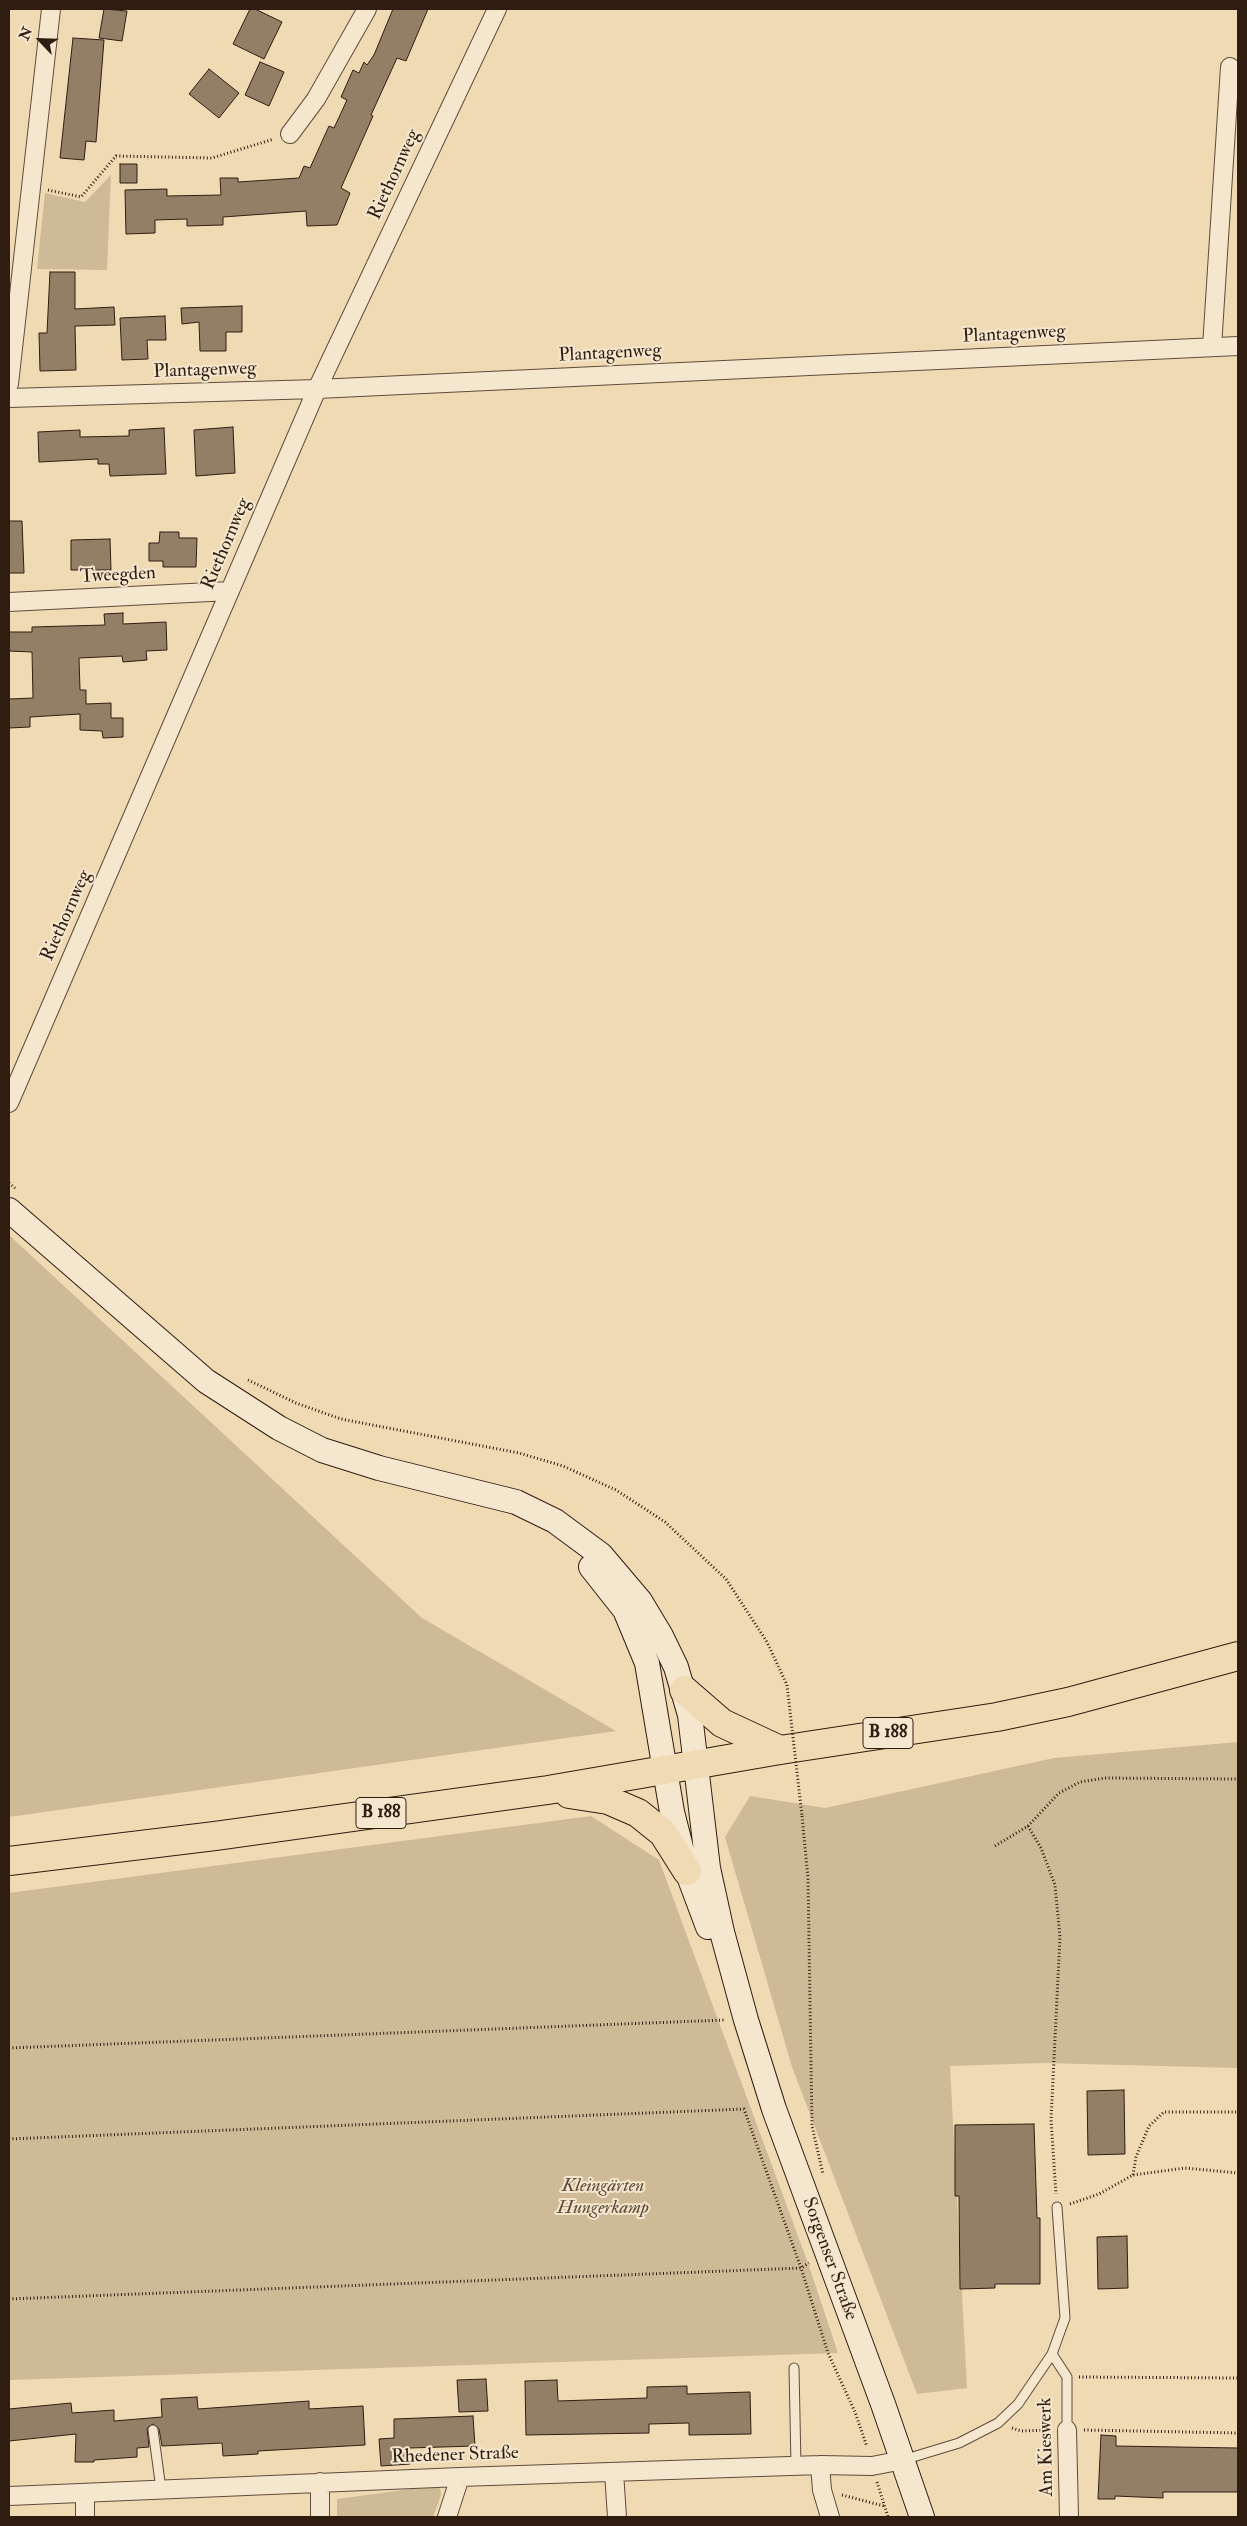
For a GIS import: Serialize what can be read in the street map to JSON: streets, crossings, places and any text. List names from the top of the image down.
{
  "streets": {
    "main road": ["B 188", "Sorgenser Straße"],
    "street": [
      "Riethornweg",
      "Plantagenweg",
      "Tweegden",
      "Am Kieswerk",
      "Rhedener Straße"
    ]
  },
  "crossings": [
    ["Riethornweg", "Plantagenweg"],
    ["Riethornweg", "Tweegden"],
    ["Sorgenser Straße", "Rhedener Straße"]
  ],
  "parks": ["Kleingärten Hungerkamp"],
  "north": "top left"
}
